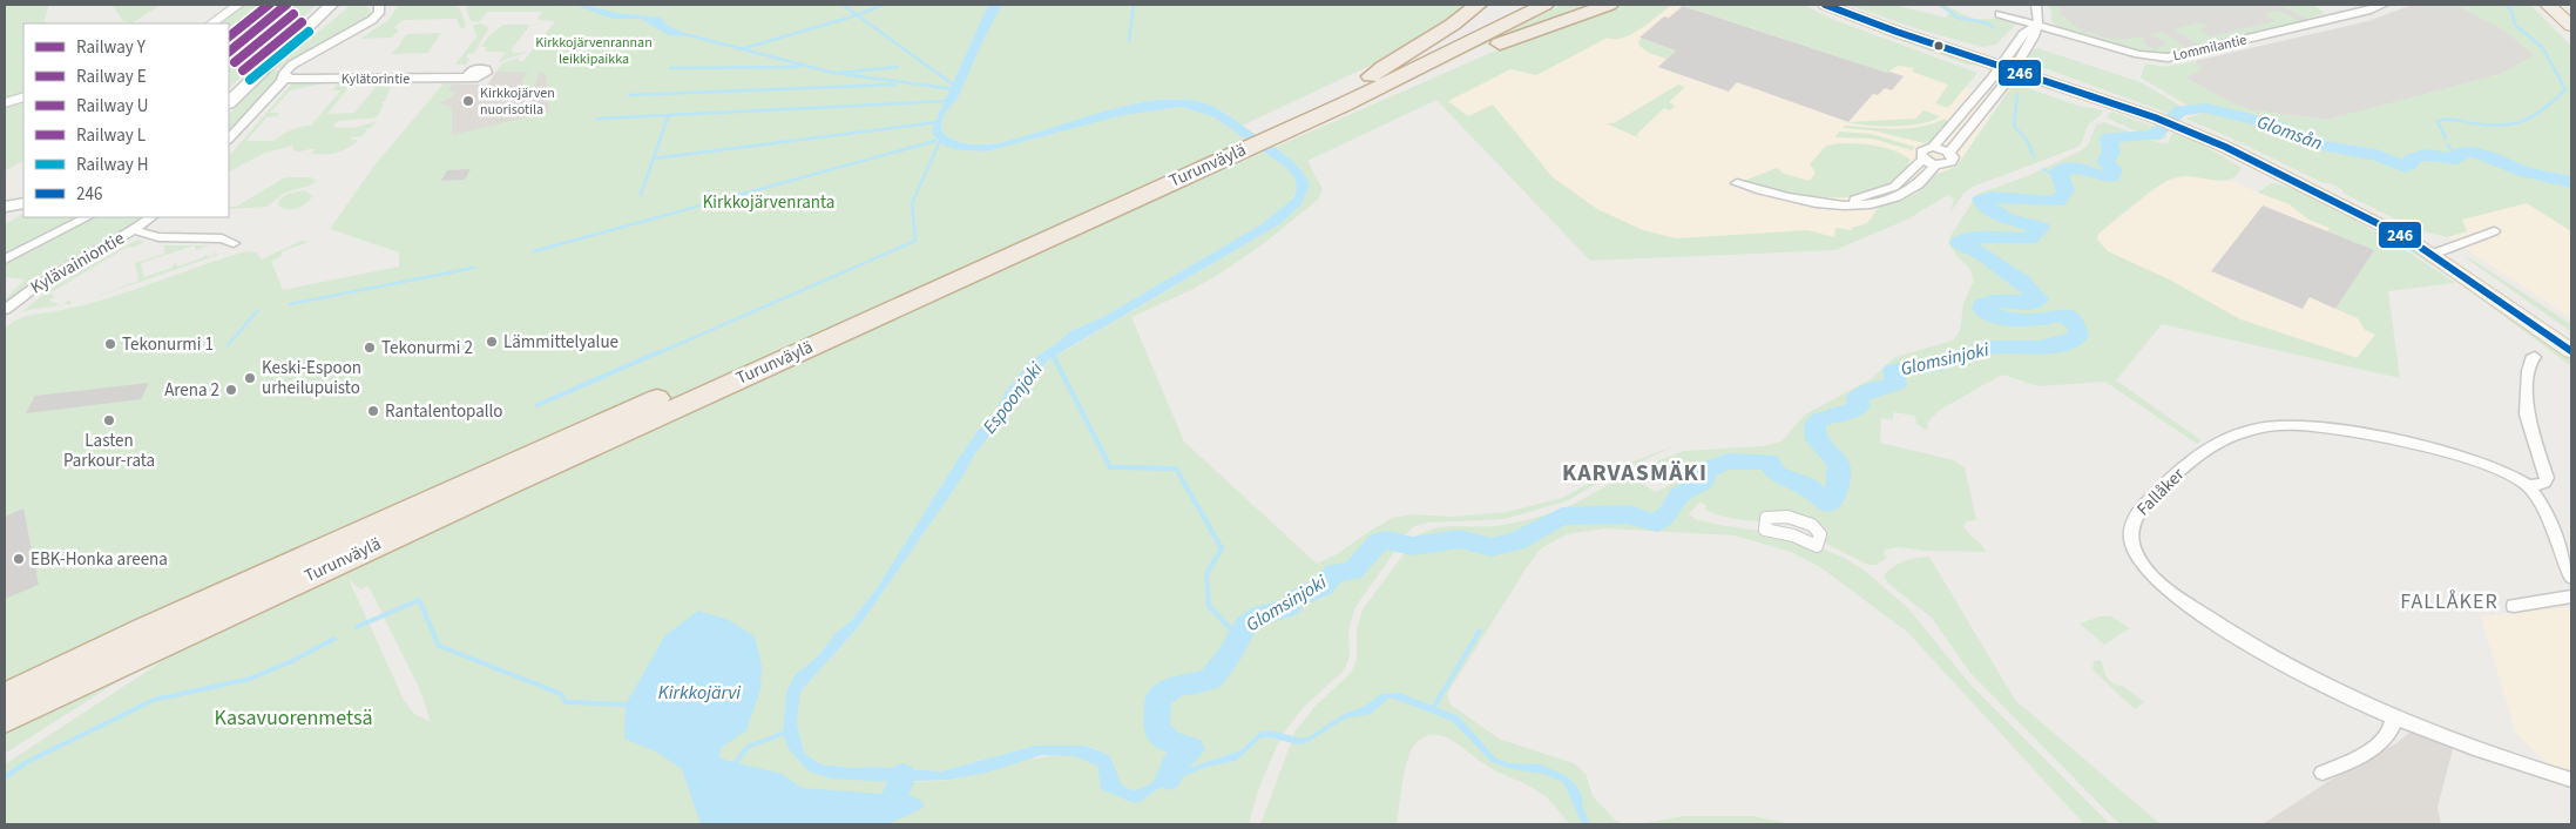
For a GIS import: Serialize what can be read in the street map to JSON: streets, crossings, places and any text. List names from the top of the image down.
{
  "streets": {
    "highway": ["Turunväylä"],
    "street": [
      "Lommilantie",
      "Kylätorintie",
      "Kylävainiontie",
      "Fallåker"
    ]
  },
  "districts": ["KARVASMÄKI", "FALLÅKER"],
  "water": [
    "Glomsån",
    "Glomsinjoki",
    "Espoonjoki",
    "Kirkkojärvi"
  ],
  "parks": ["Kirkkojärvenrannan leikkipaikka", "Kirkkojärvenranta", "Kasavuorenmetsä"],
  "places": [
    "Kirkkojärven nuorisotila",
    "Lämmittelyalue",
    "Tekonurmi 1",
    "Tekonurmi 2",
    "Keski-Espoon urheilupuisto",
    "Arena 2",
    "Rantalentopallo",
    "Lasten Parkour-rata",
    "EBK-Honka areena"
  ],
  "lines": [
    "rail line Y",
    "rail line U",
    "transit line 246",
    "rail line E",
    "rail line L",
    "rail line H"
  ],
  "legend": [
    "Railway Y",
    "Railway E",
    "Railway U",
    "Railway L",
    "Railway H",
    "246"
  ]
}
